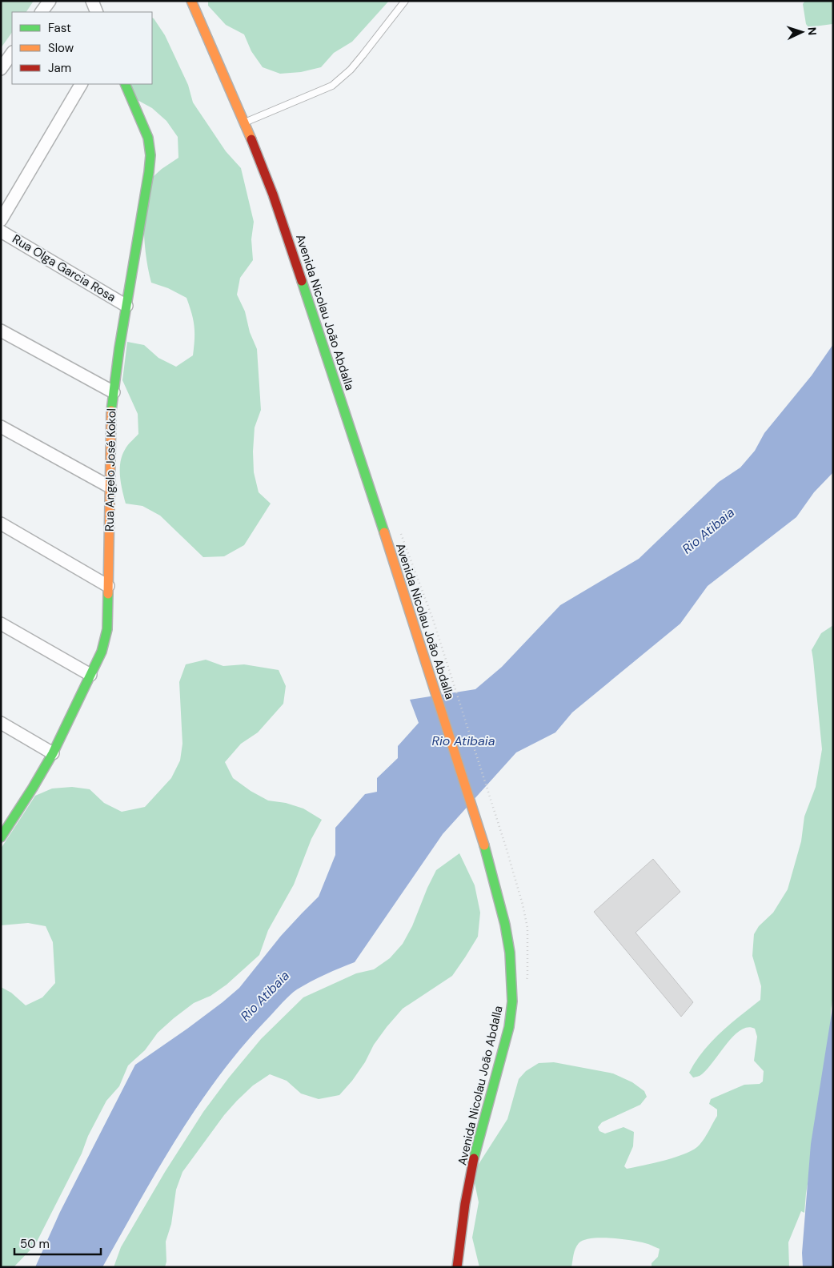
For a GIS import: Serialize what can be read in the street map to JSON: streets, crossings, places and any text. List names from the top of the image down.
{
  "streets": {
    "main road": ["Avenida Nicolau João Abdalla", "Rua Angelo José Kokol"],
    "street": ["Rua Olga Garcia Rosa"]
  },
  "crossings": [
    ["Rua Olga Garcia Rosa", "Rua Angelo José Kokol"]
  ],
  "water": ["Rio Atibaia"],
  "legend": ["Fast", "Slow", "Jam"],
  "scale_bar": "50 m",
  "north": "right"
}
